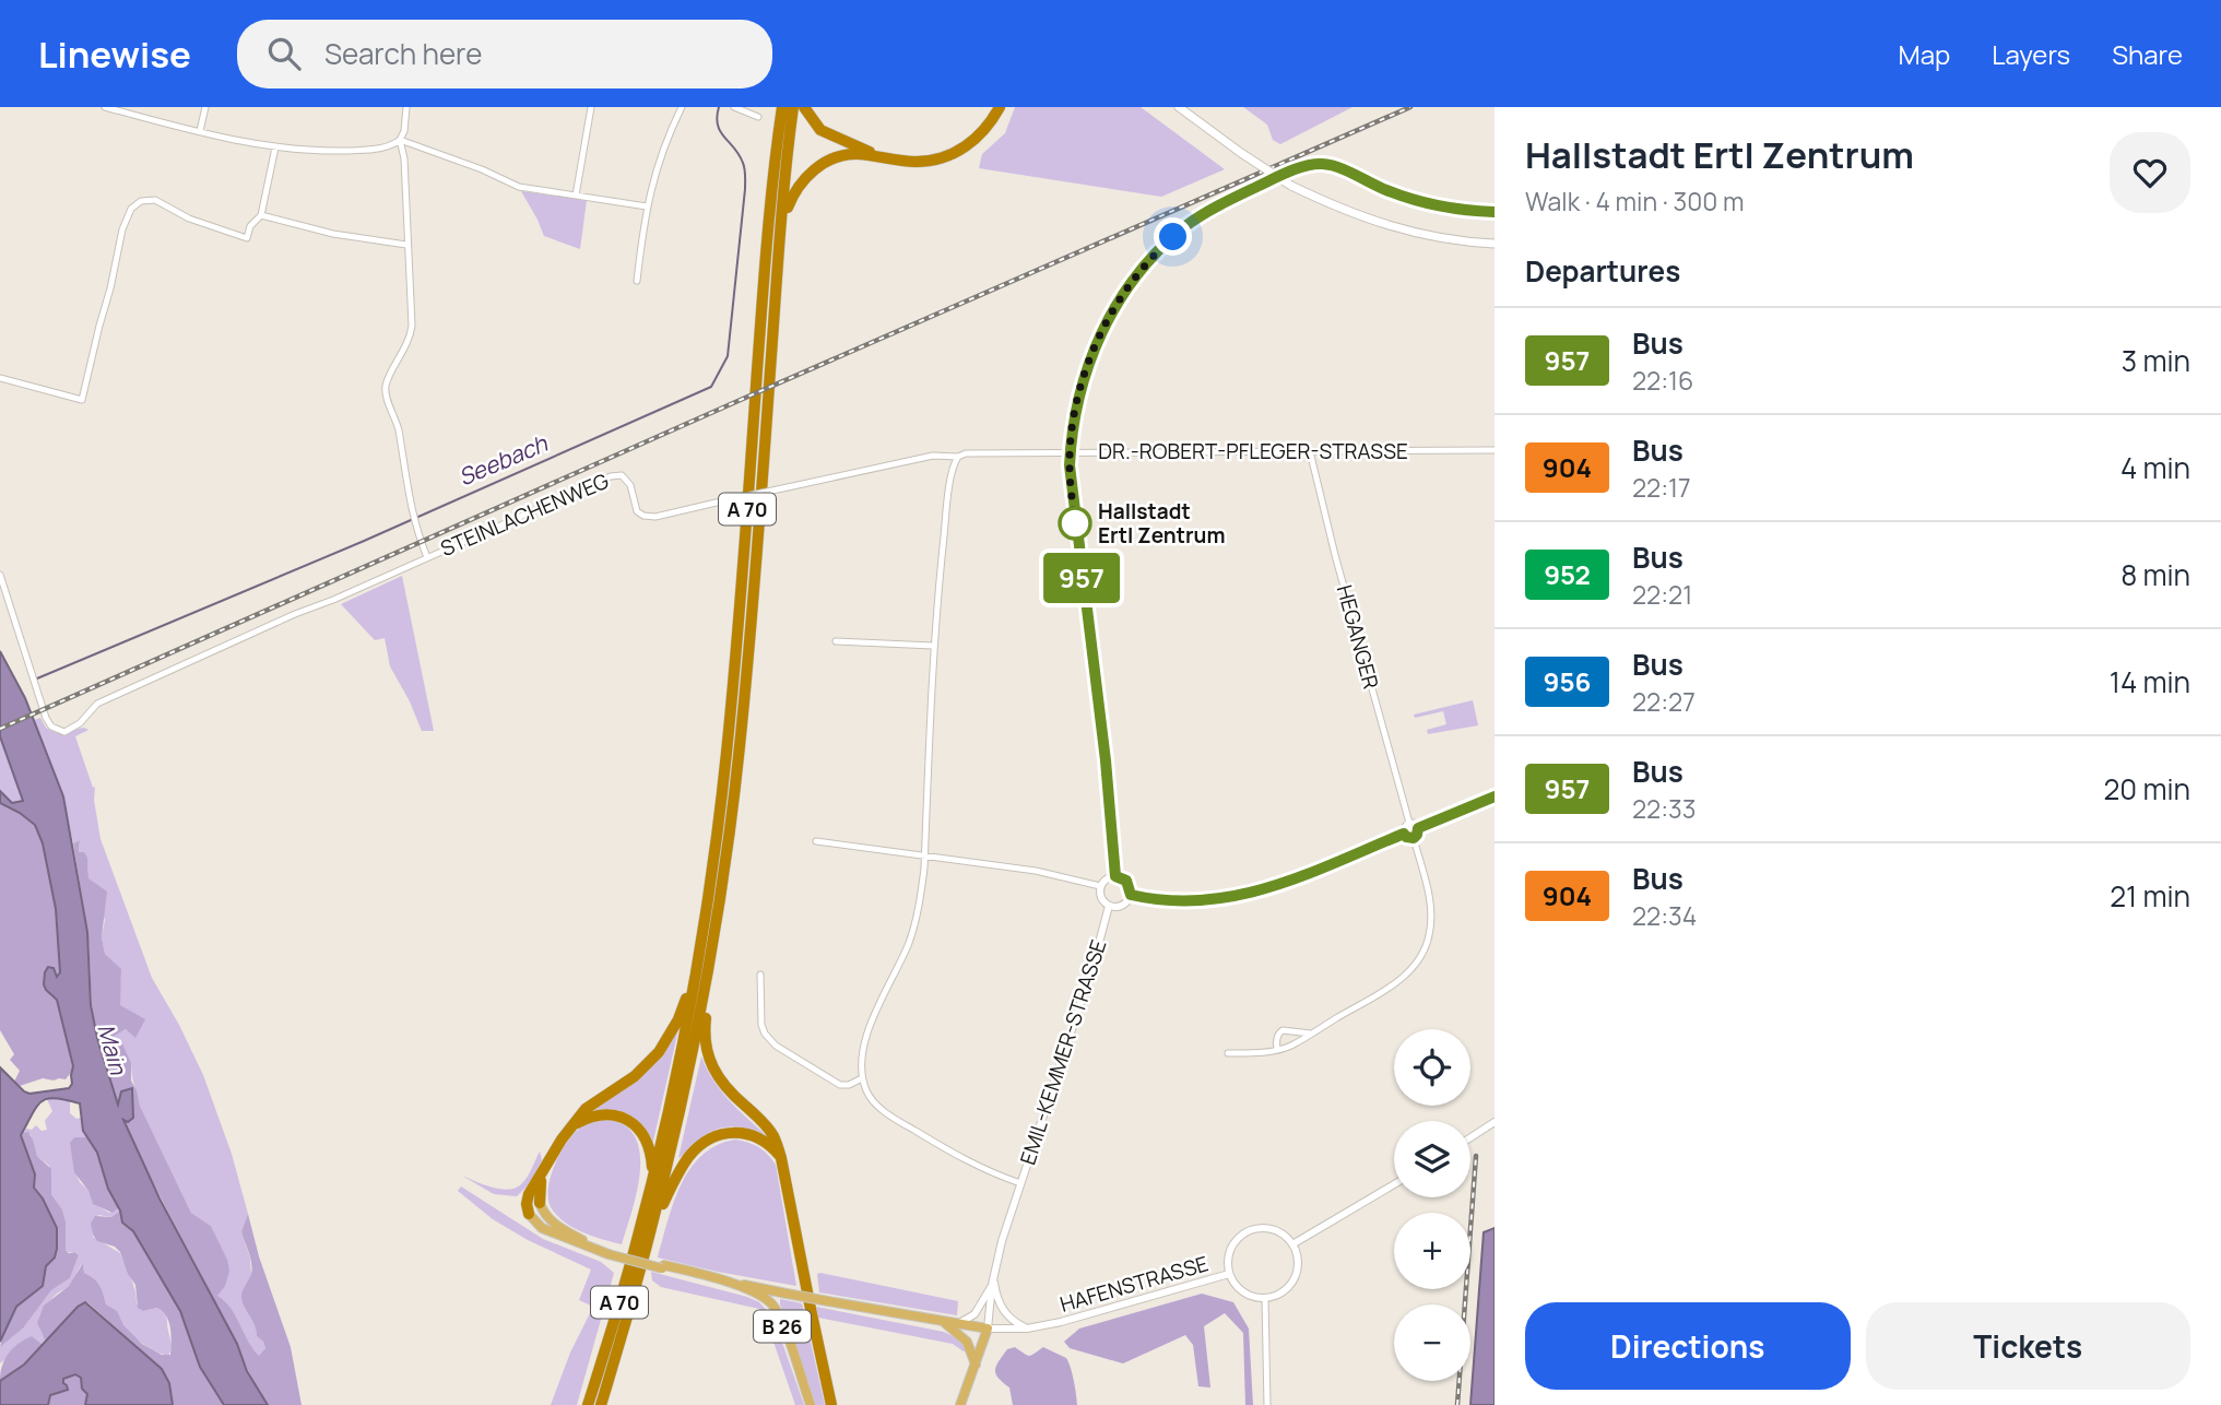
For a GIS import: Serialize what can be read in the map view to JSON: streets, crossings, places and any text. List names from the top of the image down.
{
  "streets": {
    "highway": ["A 70"],
    "main road": ["B 26"],
    "street": [
      "DR.-ROBERT-PFLEGER-STRASSE",
      "STEINLACHENWEG",
      "HEGANGER",
      "EMIL-KEMMER-STRASSE",
      "HAFENSTRASSE"
    ]
  },
  "crossings": [
    ["DR.-ROBERT-PFLEGER-STRASSE", "STEINLACHENWEG"],
    ["DR.-ROBERT-PFLEGER-STRASSE", "HEGANGER"],
    ["HAFENSTRASSE", "B 26"]
  ],
  "water": ["Seebach", "Main"],
  "places": ["Hallstadt Ertl Zentrum"],
  "lines": ["bus line 957"],
  "page": {
    "header": "Linewise",
    "search": "Search here",
    "nav": ["Map", "Layers", "Share"],
    "on_map": "957",
    "heading": [
      ["Hallstadt Ertl Zentrum", "Walk · 4 min · 300 m"],
      "Departures"
    ],
    "list": [
      {
        "mark": "957",
        "name": "Bus",
        "note": "22:16",
        "value": "3 min"
      },
      {
        "mark": "904",
        "name": "Bus",
        "note": "22:17",
        "value": "4 min"
      },
      {
        "mark": "952",
        "name": "Bus",
        "note": "22:21",
        "value": "8 min"
      },
      {
        "mark": "956",
        "name": "Bus",
        "note": "22:27",
        "value": "14 min"
      },
      {
        "mark": "957",
        "name": "Bus",
        "note": "22:33",
        "value": "20 min"
      },
      {
        "mark": "904",
        "name": "Bus",
        "note": "22:34",
        "value": "21 min"
      }
    ],
    "map_buttons": ["+", "−"],
    "buttons": ["Directions", "Tickets"]
  }
}
